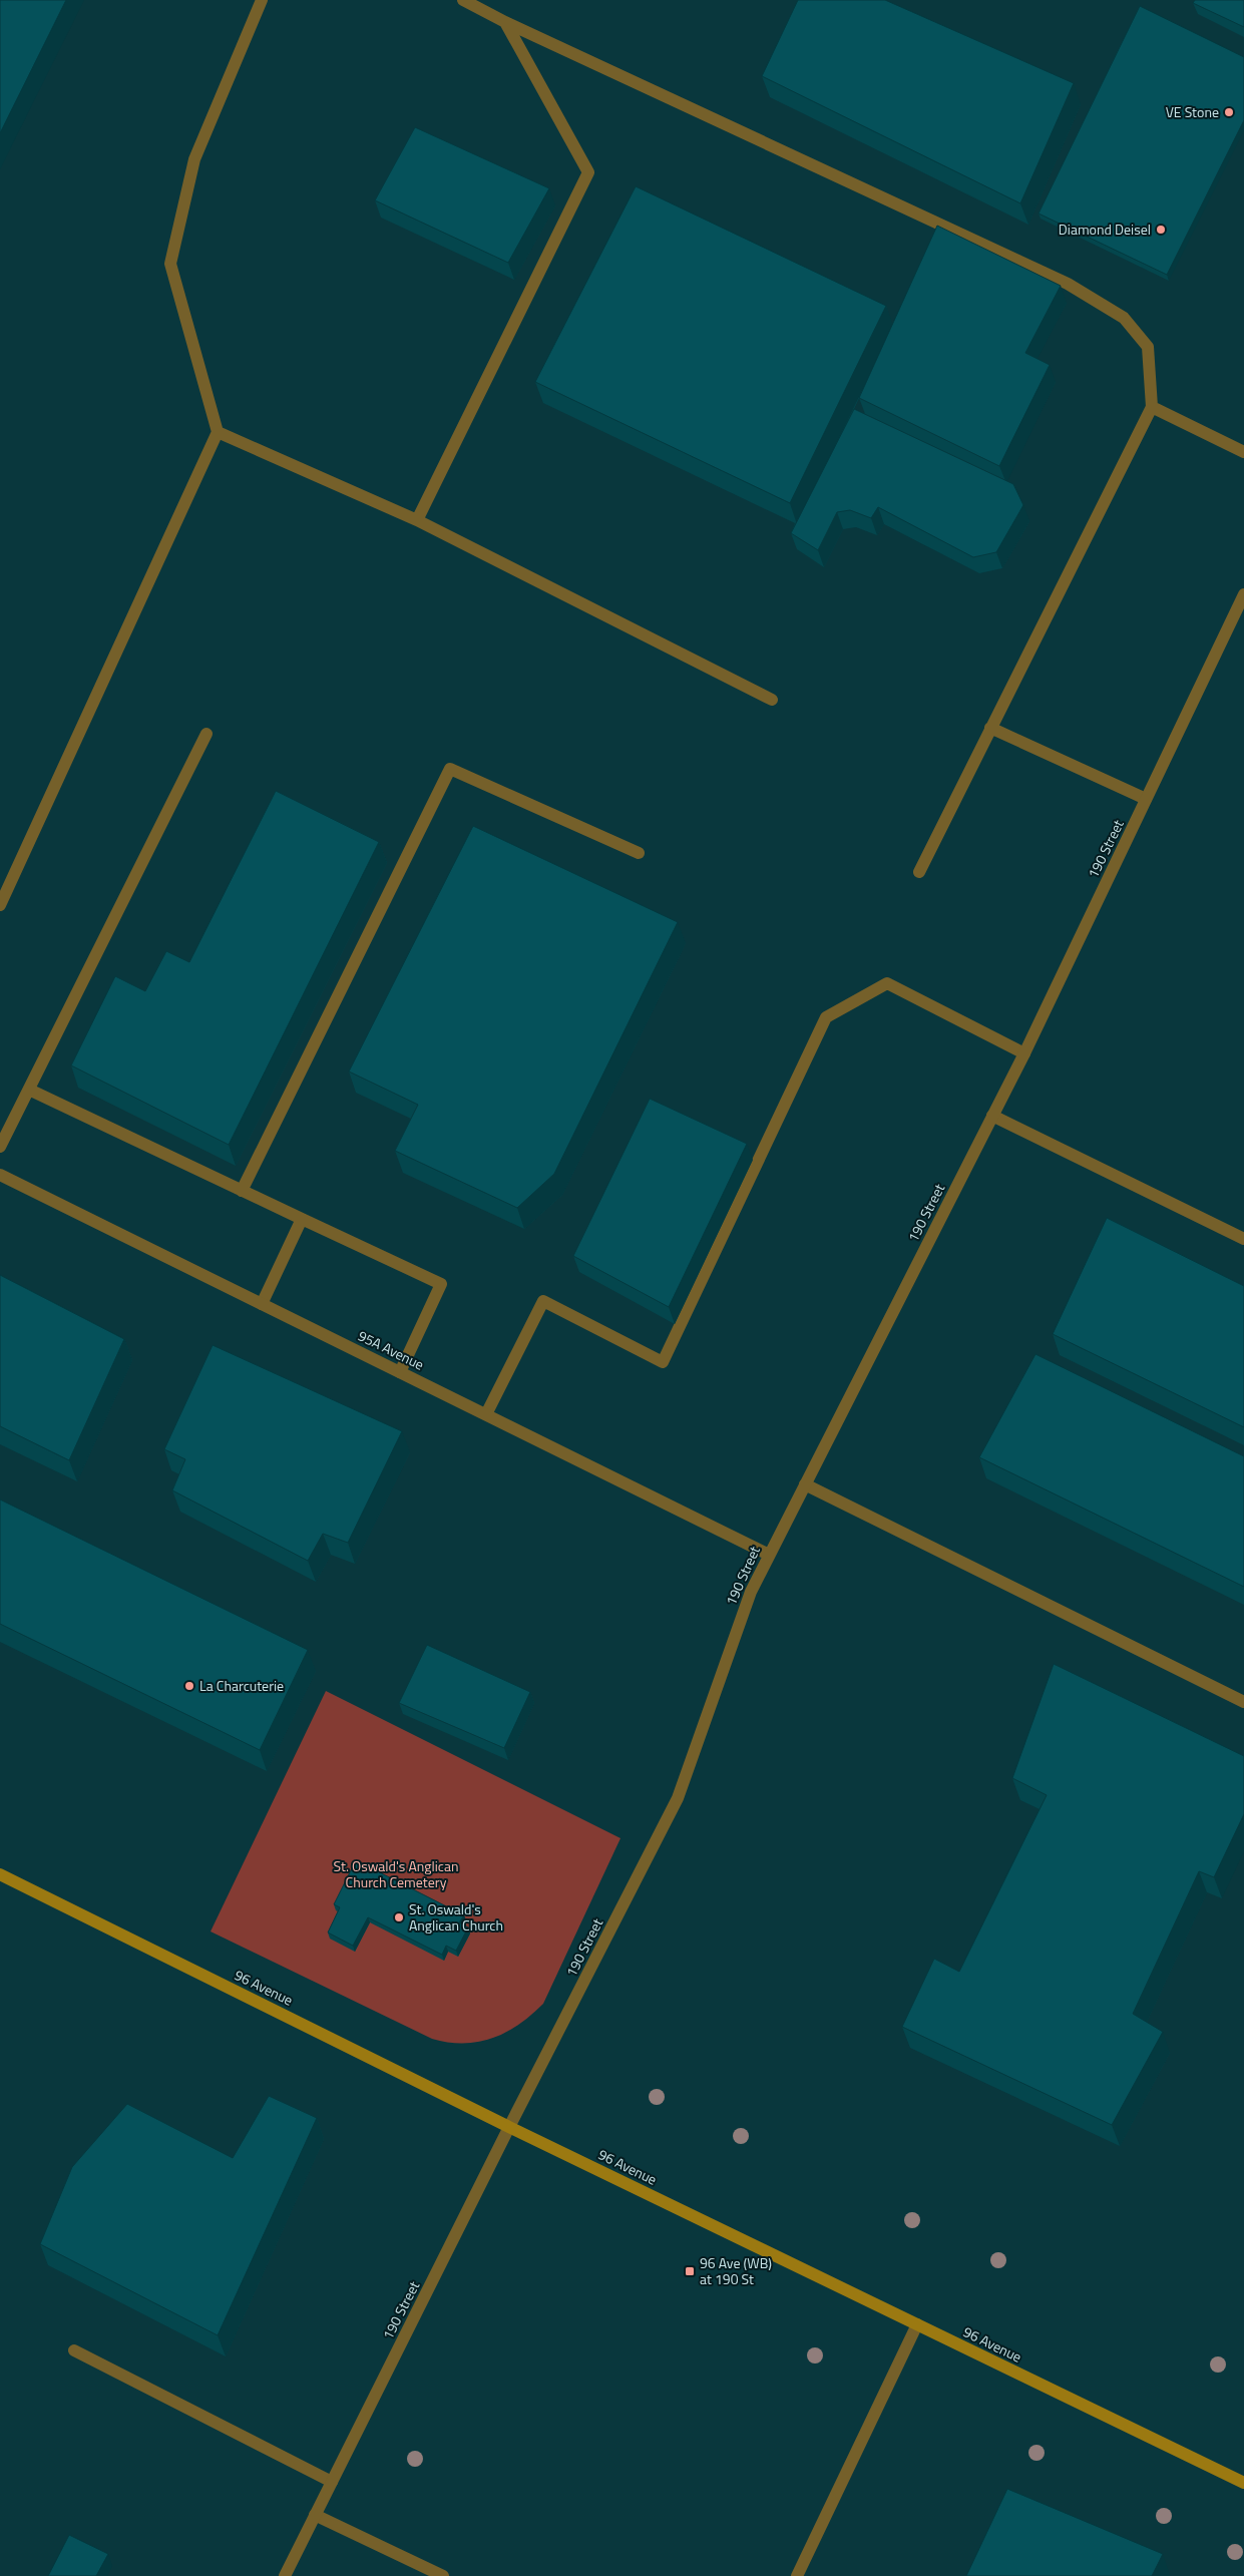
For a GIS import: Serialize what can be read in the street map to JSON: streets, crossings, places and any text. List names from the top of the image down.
{
  "streets": {
    "main road": ["96 Avenue"],
    "street": ["190 Street", "95A Avenue"]
  },
  "crossings": [
    ["190 Street", "95A Avenue"],
    ["190 Street", "96 Avenue"]
  ],
  "parks": ["St. Oswald's Anglican Church Cemetery"],
  "places": {
    "other": [
      "VE Stone",
      "Diamond Deisel",
      "La Charcuterie",
      "St. Oswald's Anglican Church"
    ],
    "transit": ["96 Ave (WB) at 190 St"]
  }
}
